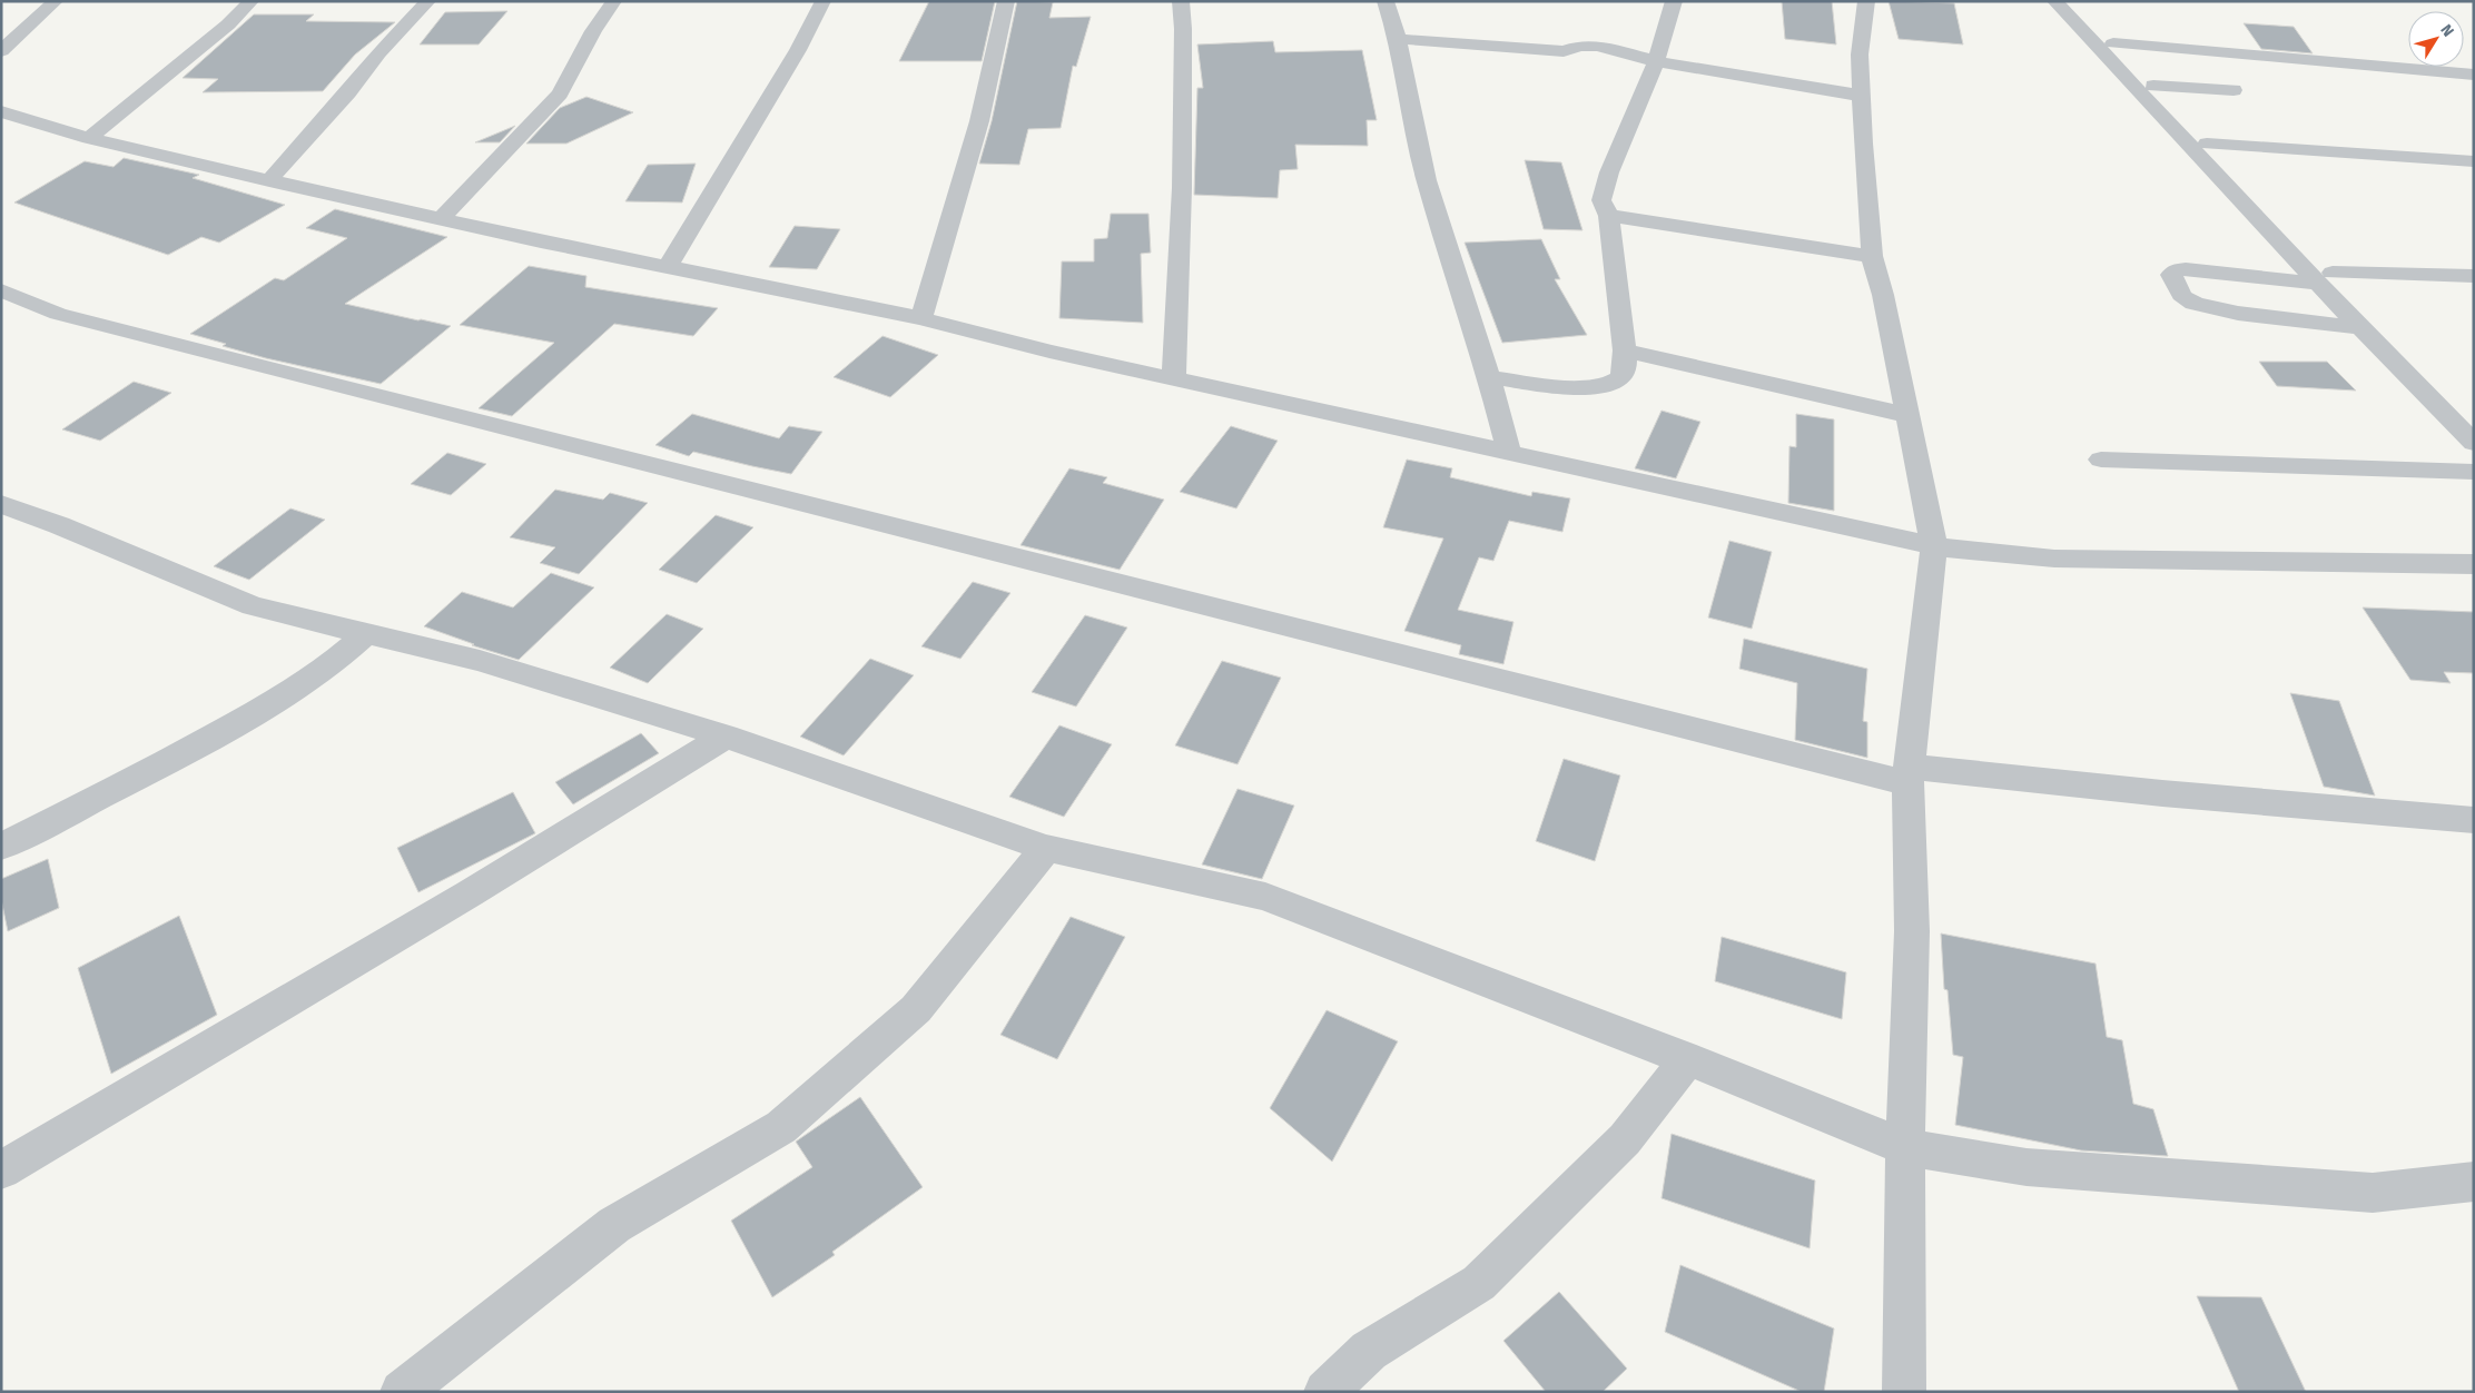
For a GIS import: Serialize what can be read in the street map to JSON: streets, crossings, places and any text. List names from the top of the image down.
{
  "north": "top right"
}
